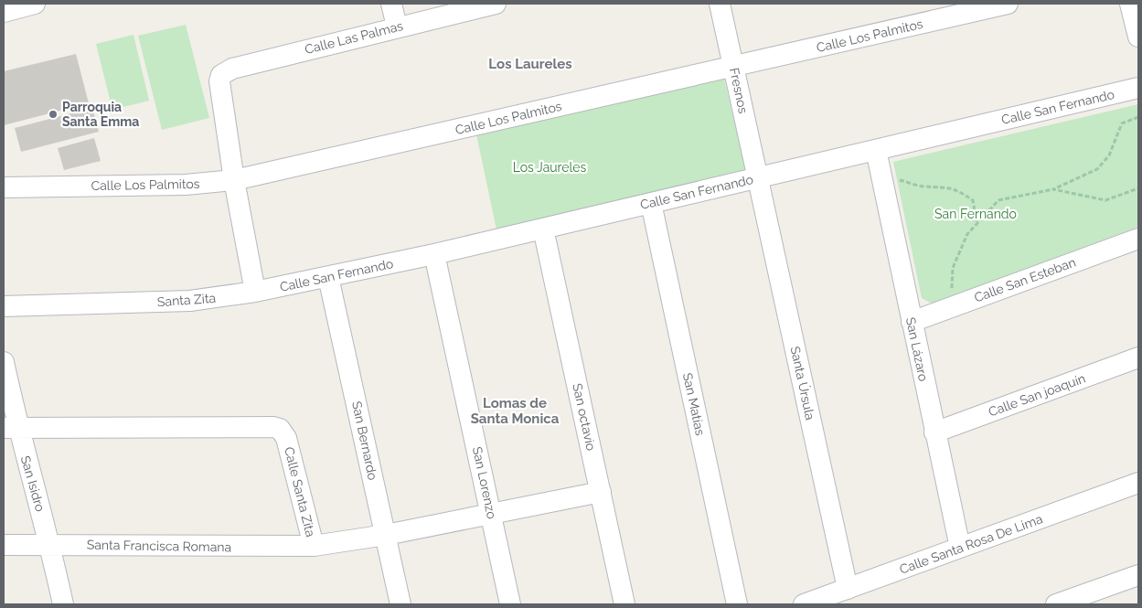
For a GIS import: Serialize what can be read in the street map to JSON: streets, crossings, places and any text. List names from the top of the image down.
{
  "streets": {
    "street": [
      "Calle Los Palmitos",
      "Calle Las Palmas",
      "Fresnos",
      "Calle San Fernando",
      "Calle San Esteban",
      "Santa Zita",
      "San Lázaro",
      "Santa Úrsula",
      "Calle San joaquín",
      "San Matías",
      "San octavio",
      "San Bernardo",
      "San Lorenzo",
      "San Isidro",
      "Calle Santa Zita",
      "Calle Santa Rosa De Lima",
      "Santa Francisca Romana"
    ]
  },
  "crossings": [
    ["Calle Los Palmitos", "Calle Las Palmas"],
    ["Calle Los Palmitos", "Fresnos"],
    ["Fresnos", "Calle San Fernando"],
    ["Fresnos", "Santa Úrsula"],
    ["Calle San Fernando", "Santa Zita"],
    ["Calle San Fernando", "San Lázaro"],
    ["Calle San Fernando", "Santa Úrsula"],
    ["Calle San Fernando", "San Matías"],
    ["Calle San Fernando", "San octavio"],
    ["Calle San Fernando", "San Bernardo"],
    ["Calle San Fernando", "San Lorenzo"],
    ["Calle San Esteban", "San Lázaro"],
    ["San Lázaro", "Calle San joaquín"],
    ["San Lázaro", "Calle Santa Rosa De Lima"],
    ["Santa Úrsula", "Calle Santa Rosa De Lima"],
    ["San octavio", "Santa Francisca Romana"],
    ["San Bernardo", "Santa Francisca Romana"],
    ["San Lorenzo", "Santa Francisca Romana"],
    ["San Isidro", "Calle Santa Zita"],
    ["San Isidro", "Santa Francisca Romana"],
    ["Calle Santa Zita", "Santa Francisca Romana"]
  ],
  "districts": ["Los Laureles", "Lomas de Santa Monica"],
  "parks": ["Los Jaureles", "San Fernando"],
  "places": ["Parroquia Santa Emma"]
}
